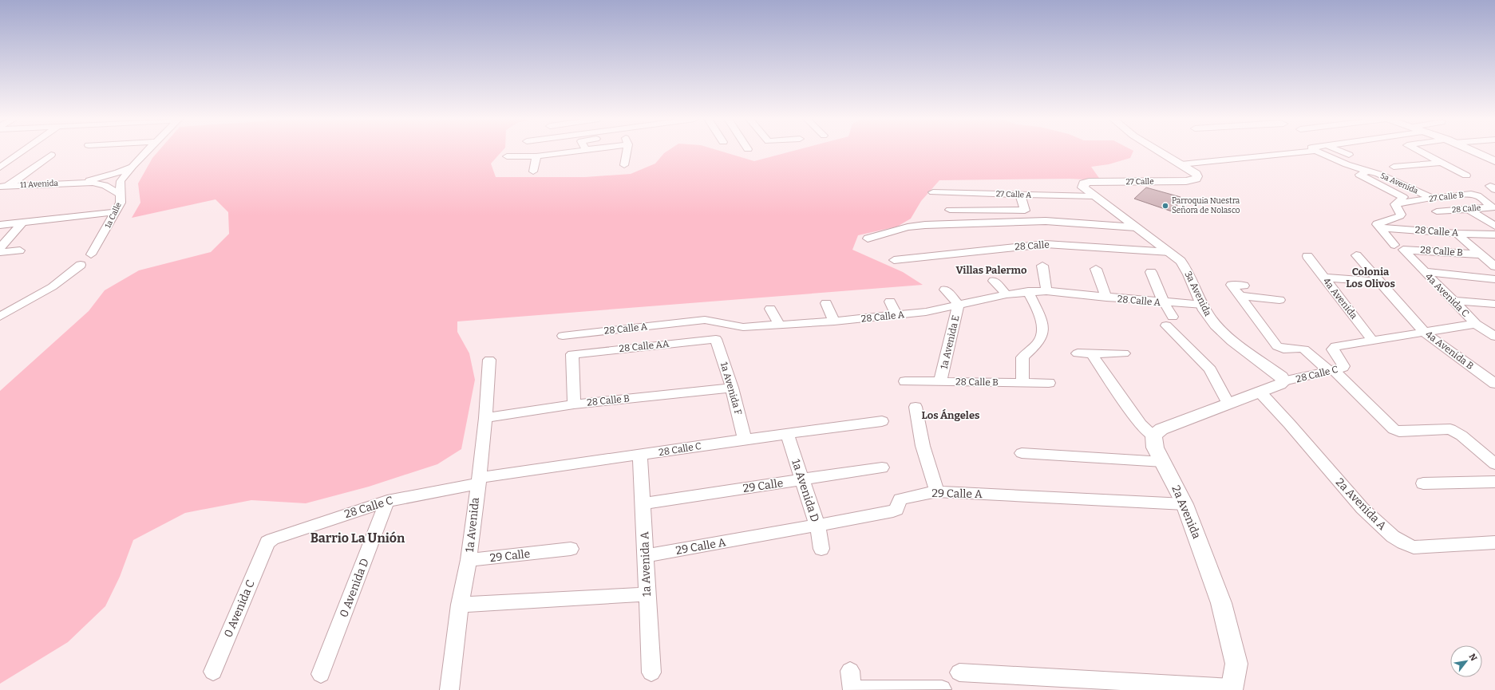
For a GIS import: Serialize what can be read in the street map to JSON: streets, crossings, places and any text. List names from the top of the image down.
{
  "streets": {
    "street": [
      "27 Calle",
      "5a Avenida",
      "11 Avenida",
      "27 Calle A",
      "27 Calle B",
      "28 Calle",
      "1a Calle",
      "28 Calle A",
      "28 Calle B",
      "3a Avenida",
      "4a Avenida C",
      "4a Avenida",
      "1a Avenida E",
      "28 Calle AA",
      "4a Avenida B",
      "28 Calle C",
      "1a Avenida F",
      "29 Calle",
      "1a Avenida D",
      "29 Calle A",
      "2a Avenida A",
      "2a Avenida",
      "1a Avenida",
      "1a Avenida A",
      "0 Avenida D",
      "0 Avenida C"
    ]
  },
  "crossings": [
    ["27 Calle", "3a Avenida"],
    ["5a Avenida", "27 Calle B"],
    ["11 Avenida", "1a Calle"],
    ["27 Calle A", "3a Avenida"],
    ["27 Calle B", "28 Calle"],
    ["28 Calle", "3a Avenida"],
    ["28 Calle A", "3a Avenida"],
    ["28 Calle A", "4a Avenida C"],
    ["28 Calle A", "1a Avenida E"],
    ["28 Calle B", "4a Avenida C"],
    ["28 Calle B", "1a Avenida E"],
    ["28 Calle B", "28 Calle AA"],
    ["28 Calle B", "1a Avenida F"],
    ["28 Calle B", "1a Avenida"],
    ["3a Avenida", "28 Calle C"],
    ["4a Avenida C", "28 Calle C"],
    ["4a Avenida", "28 Calle C"],
    ["28 Calle AA", "1a Avenida F"],
    ["4a Avenida B", "28 Calle C"],
    ["28 Calle C", "1a Avenida F"],
    ["28 Calle C", "1a Avenida D"],
    ["28 Calle C", "2a Avenida A"],
    ["28 Calle C", "2a Avenida"],
    ["28 Calle C", "1a Avenida"],
    ["28 Calle C", "1a Avenida A"],
    ["28 Calle C", "0 Avenida D"],
    ["28 Calle C", "0 Avenida C"],
    ["29 Calle", "1a Avenida D"],
    ["29 Calle", "1a Avenida"],
    ["29 Calle", "1a Avenida A"],
    ["1a Avenida D", "29 Calle A"],
    ["29 Calle A", "2a Avenida"],
    ["29 Calle A", "1a Avenida A"]
  ],
  "districts": [
    "Villas Palermo",
    "Colonia Los Olivos",
    "Los Ángeles",
    "Barrio La Unión"
  ],
  "places": ["Parroquia Nuestra Señora de Nolasco"],
  "north": "top right"
}
